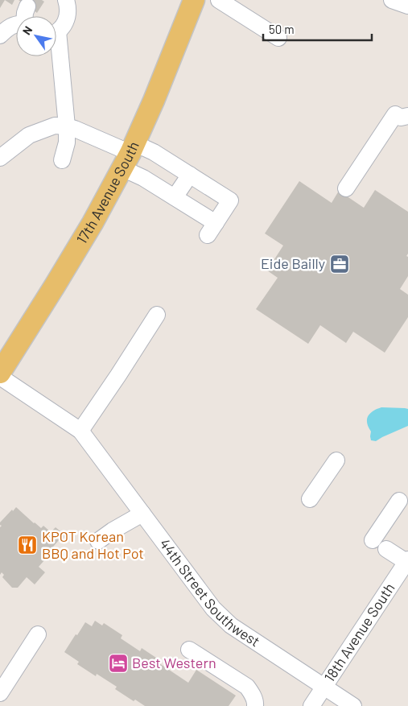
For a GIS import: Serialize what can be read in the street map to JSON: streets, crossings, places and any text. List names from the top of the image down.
{
  "streets": {
    "main road": ["17th Avenue South"],
    "street": ["44th Street Southwest", "18th Avenue South"]
  },
  "crossings": [
    ["44th Street Southwest", "18th Avenue South"]
  ],
  "places": {
    "office": ["Eide Bailly"],
    "restaurant": ["KPOT Korean BBQ and Hot Pot"],
    "hotel": ["Best Western"]
  },
  "scale_bar": "50 m",
  "north": "top left"
}
